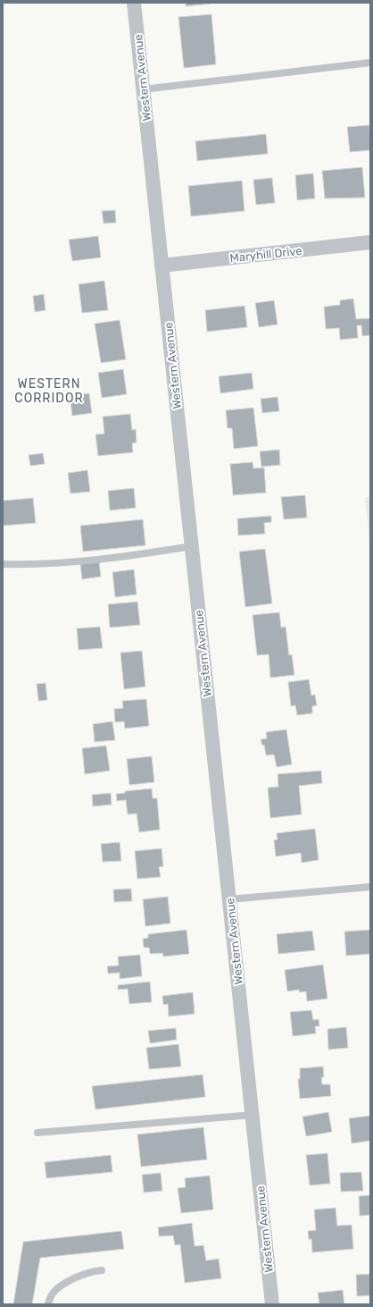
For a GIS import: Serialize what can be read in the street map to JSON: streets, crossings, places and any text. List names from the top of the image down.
{
  "streets": {
    "street": ["Western Avenue", "Maryhill Drive"]
  },
  "crossings": [
    ["Western Avenue", "Maryhill Drive"]
  ],
  "districts": ["WESTERN CORRIDOR"]
}
